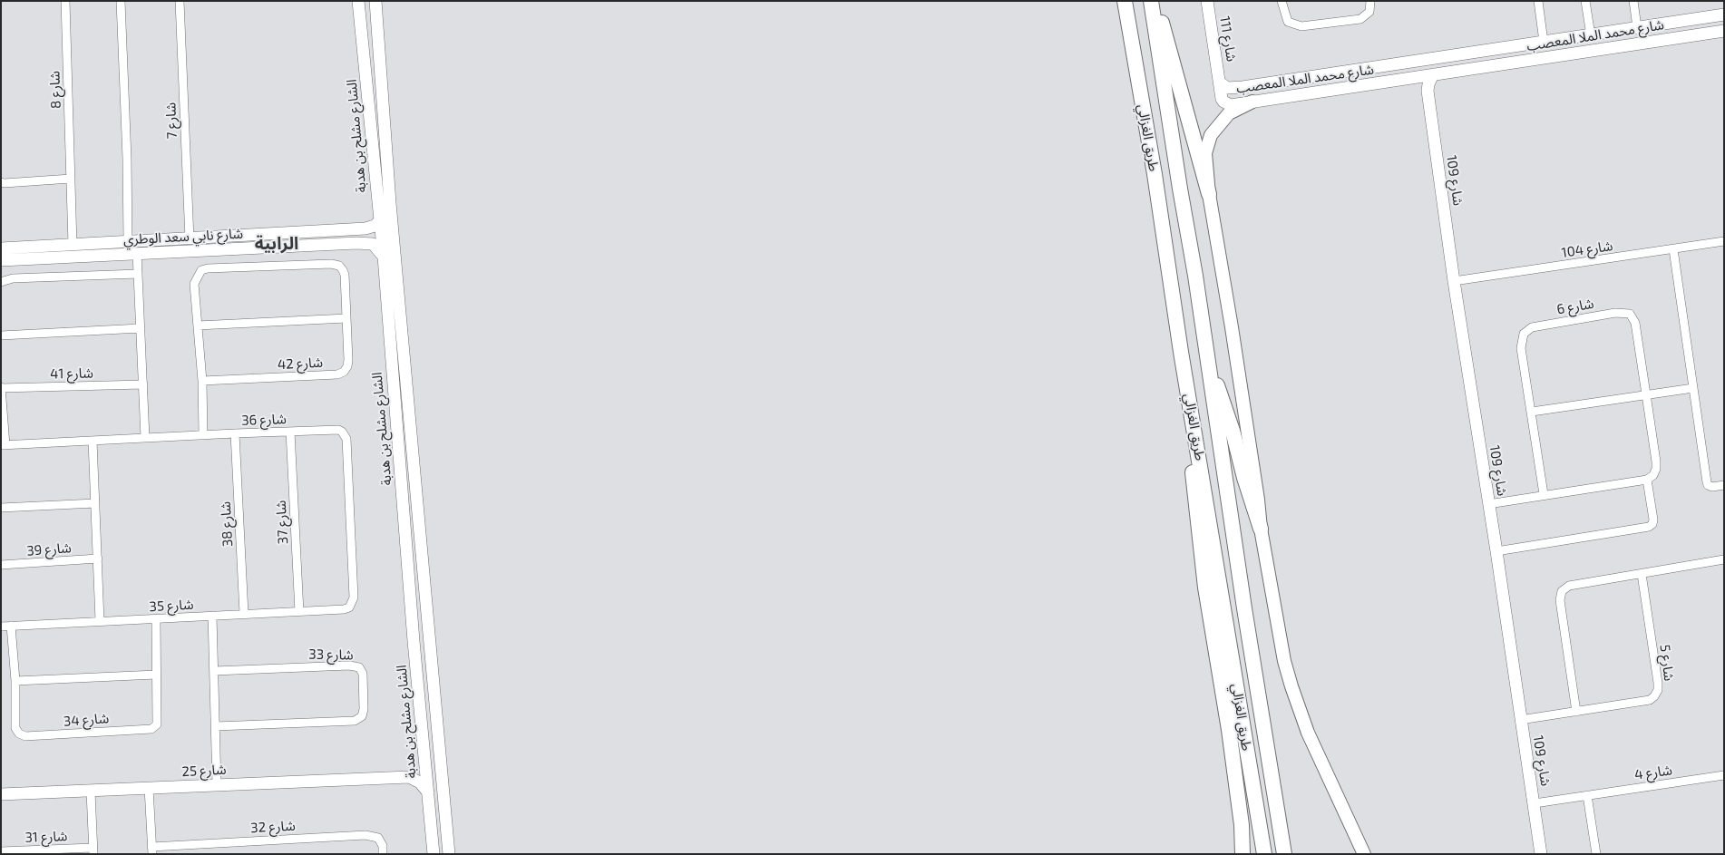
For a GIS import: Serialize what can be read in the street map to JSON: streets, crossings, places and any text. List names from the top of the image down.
{
  "streets": {
    "highway": ["طريق الغزالي"],
    "street": [
      "شارع محمد الملا المعصب",
      "شارع 111",
      "شارع 8",
      "شارع 7",
      "الشارع مشلح بن هدبة",
      "شارع 109",
      "شارع نابي سعد الوطري",
      "شارع 104",
      "شارع 6",
      "شارع 42",
      "شارع 41",
      "شارع 36",
      "شارع 37",
      "شارع 38",
      "شارع 39",
      "شارع 35",
      "شارع 33",
      "شارع 5",
      "شارع 34",
      "شارع 25",
      "شارع 4",
      "شارع 32",
      "شارع 31"
    ]
  },
  "crossings": [
    ["شارع محمد الملا المعصب", "شارع 111"],
    ["شارع محمد الملا المعصب", "شارع 109"],
    ["شارع 8", "شارع نابي سعد الوطري"],
    ["شارع 7", "شارع نابي سعد الوطري"],
    ["الشارع مشلح بن هدبة", "شارع نابي سعد الوطري"],
    ["شارع 109", "شارع 104"],
    ["شارع 109", "شارع 5"],
    ["شارع 109", "شارع 4"],
    ["شارع 42", "شارع 36"],
    ["شارع 41", "شارع 36"],
    ["شارع 36", "شارع 37"],
    ["شارع 36", "شارع 38"],
    ["شارع 36", "شارع 35"],
    ["شارع 37", "شارع 35"],
    ["شارع 38", "شارع 35"],
    ["شارع 35", "شارع 34"],
    ["شارع 25", "شارع 32"],
    ["شارع 25", "شارع 31"]
  ],
  "districts": ["الرابية"]
}
